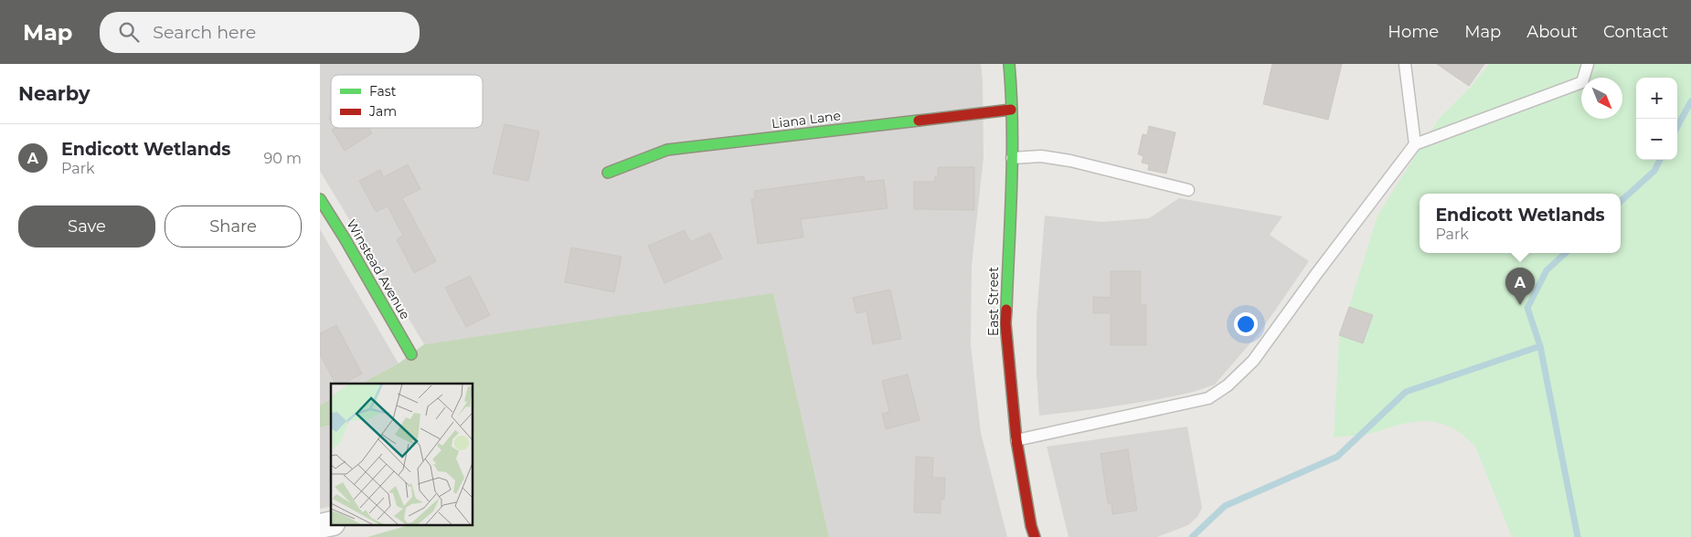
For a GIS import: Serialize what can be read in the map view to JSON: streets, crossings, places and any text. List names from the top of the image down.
{
  "streets": {
    "street": ["Liana Lane", "Winstead Avenue", "East Street"]
  },
  "crossings": [
    ["Liana Lane", "East Street"]
  ],
  "legend": ["Fast", "Jam"],
  "north": "bottom right",
  "page": {
    "header": "Map",
    "search": "Search here",
    "nav": [
      "Home",
      "Map",
      "About",
      "Contact"
    ],
    "heading": "Nearby",
    "map_buttons": ["+", "−"],
    "list": [
      {
        "mark": "A",
        "name": "Endicott Wetlands",
        "note": "Park",
        "value": "90 m"
      }
    ],
    "buttons": ["Save", "Share"],
    "popup": ["Endicott Wetlands", "Park"],
    "pins": "A"
  }
}
